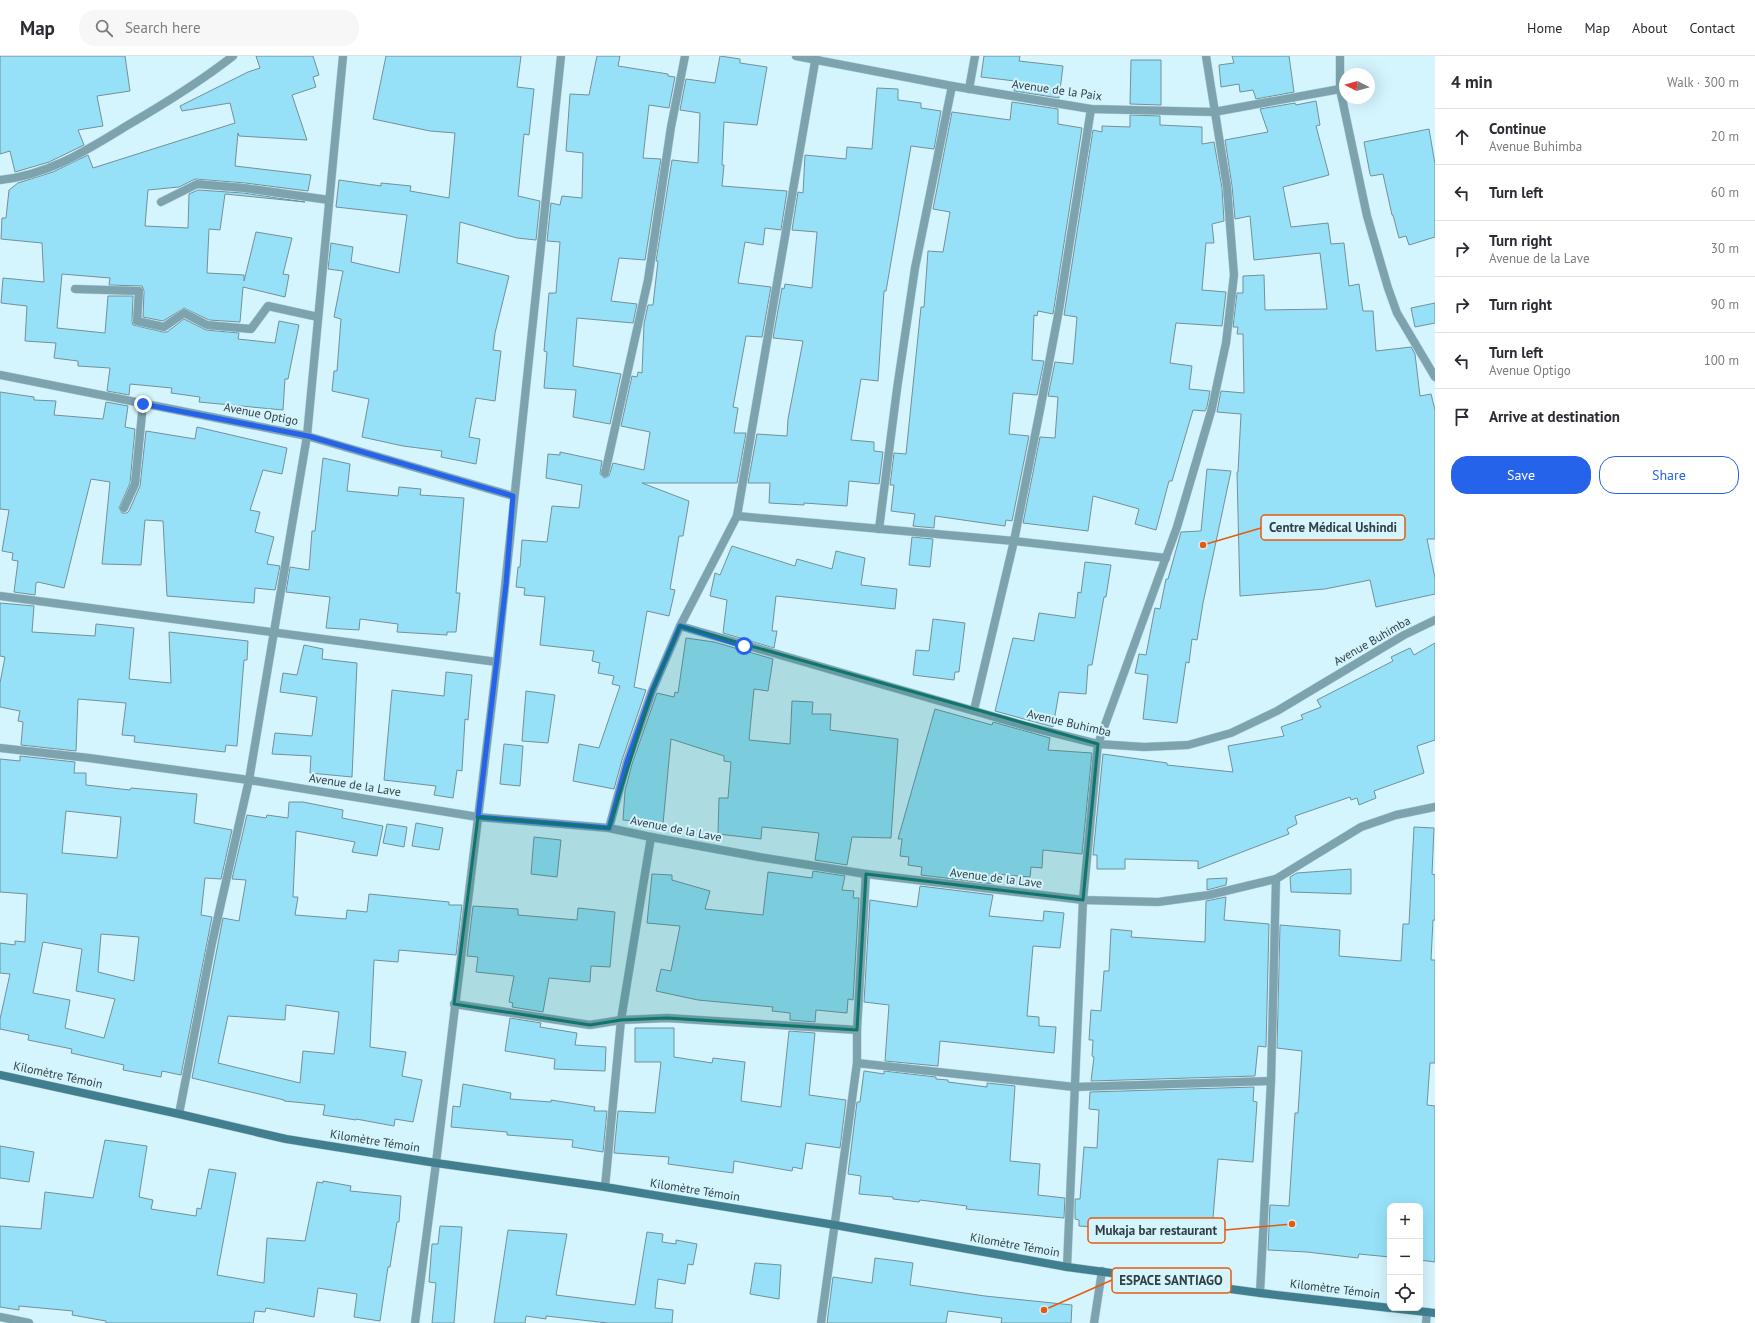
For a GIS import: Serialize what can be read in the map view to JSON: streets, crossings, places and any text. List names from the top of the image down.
{
  "streets": {
    "main road": ["Kilomètre Témoin"],
    "street": [
      "Avenue de la Paix",
      "Avenue Optigo",
      "Avenue Buhimba",
      "Avenue de la Lave"
    ]
  },
  "places": ["Centre Médical Ushindi", "Mukaja bar restaurant", "ESPACE SANTIAGO"],
  "north": "left",
  "page": {
    "header": "Map",
    "search": "Search here",
    "nav": [
      "Home",
      "Map",
      "About",
      "Contact"
    ],
    "heading": ["4 min", "Walk · 300 m"],
    "list": [
      ["Continue", "Avenue Buhimba", "20 m"],
      ["Turn left", "60 m"],
      ["Turn right", "Avenue de la Lave", "30 m"],
      ["Turn right", "90 m"],
      ["Turn left", "Avenue Optigo", "100 m"],
      "Arrive at destination"
    ],
    "buttons": ["Save", "Share"],
    "map_buttons": ["+", "−"]
  }
}
